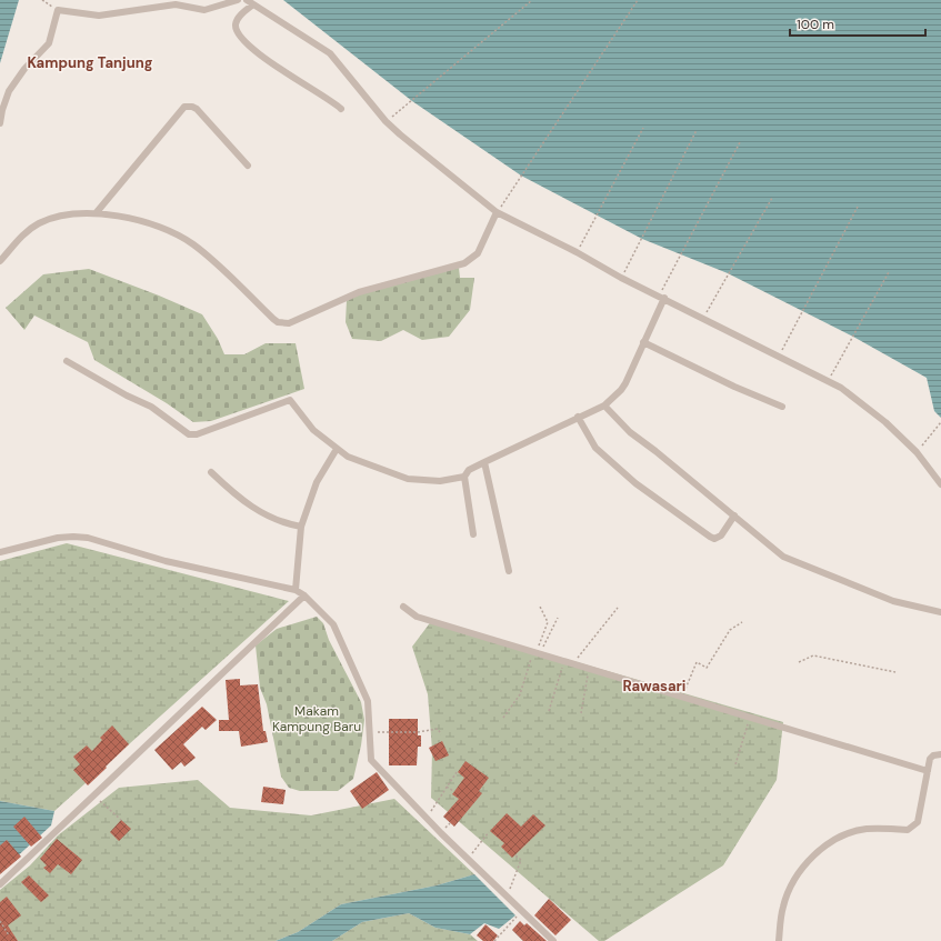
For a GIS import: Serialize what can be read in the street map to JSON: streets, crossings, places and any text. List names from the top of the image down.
{
  "districts": ["Kampung Tanjung", "Rawasari"],
  "parks": ["Makam Kampung Baru"],
  "scale_bar": "100 m"
}
